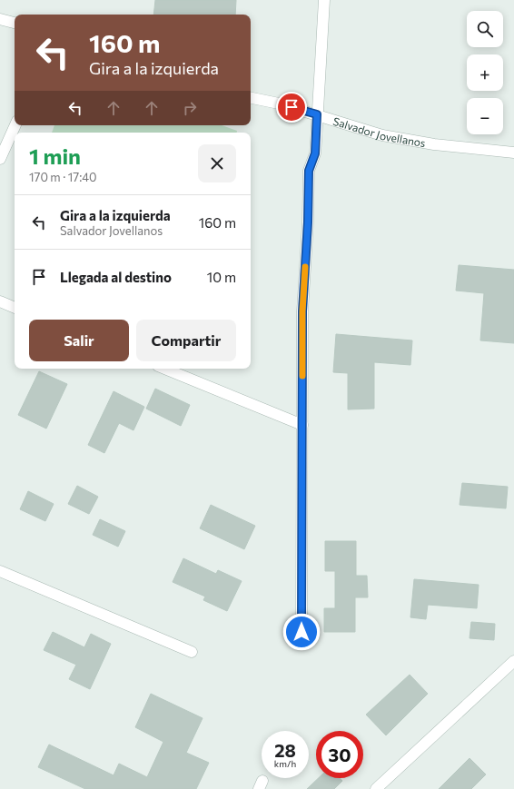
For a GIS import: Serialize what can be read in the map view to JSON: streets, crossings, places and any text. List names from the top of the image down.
{
  "streets": {
    "street": ["Salvador Jovellanos"]
  },
  "page": {
    "map_buttons": ["+", "−"],
    "turn": ["160 m", "Gira a la izquierda"],
    "heading": ["1 min", "170 m · 17:40"],
    "list": [
      {
        "name": "Gira a la izquierda",
        "note": "Salvador Jovellanos",
        "value": "160 m"
      },
      {
        "name": "Llegada al destino",
        "value": "10 m"
      }
    ],
    "buttons": ["Salir", "Compartir"],
    "speed": "28 km/h",
    "limit": "30"
  }
}
